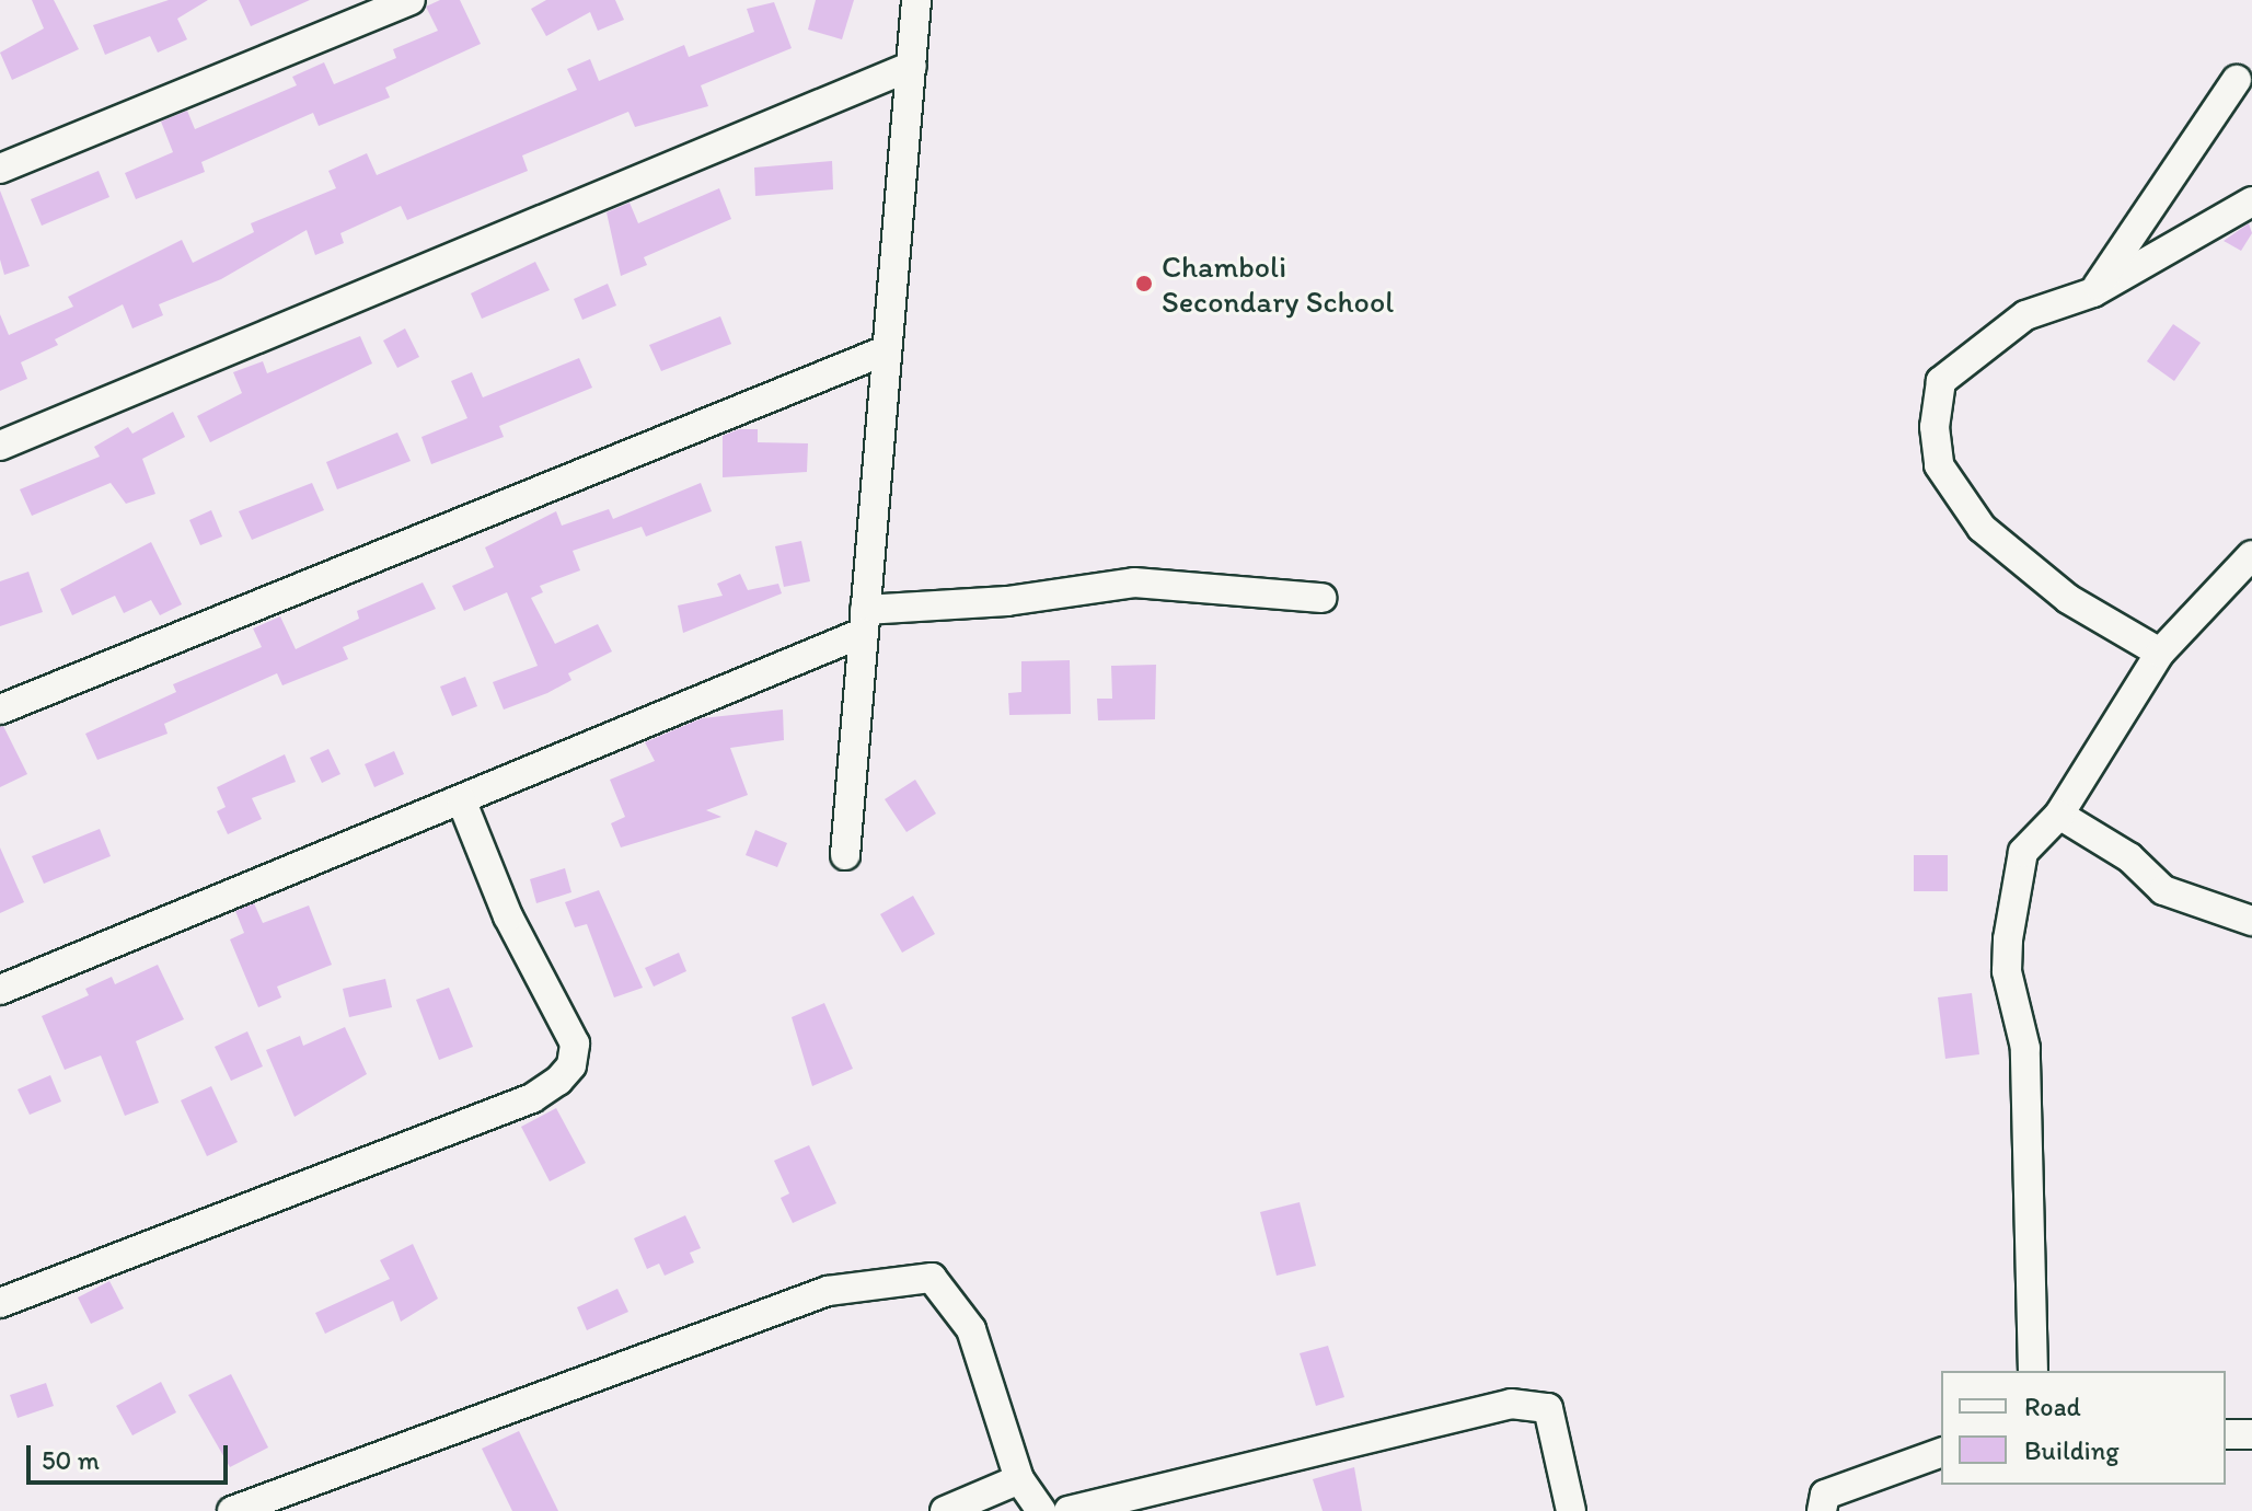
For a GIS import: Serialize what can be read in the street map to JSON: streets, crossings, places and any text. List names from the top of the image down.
{
  "places": ["Chamboli Secondary School"],
  "legend": ["Road", "Building"],
  "scale_bar": "50 m"
}
